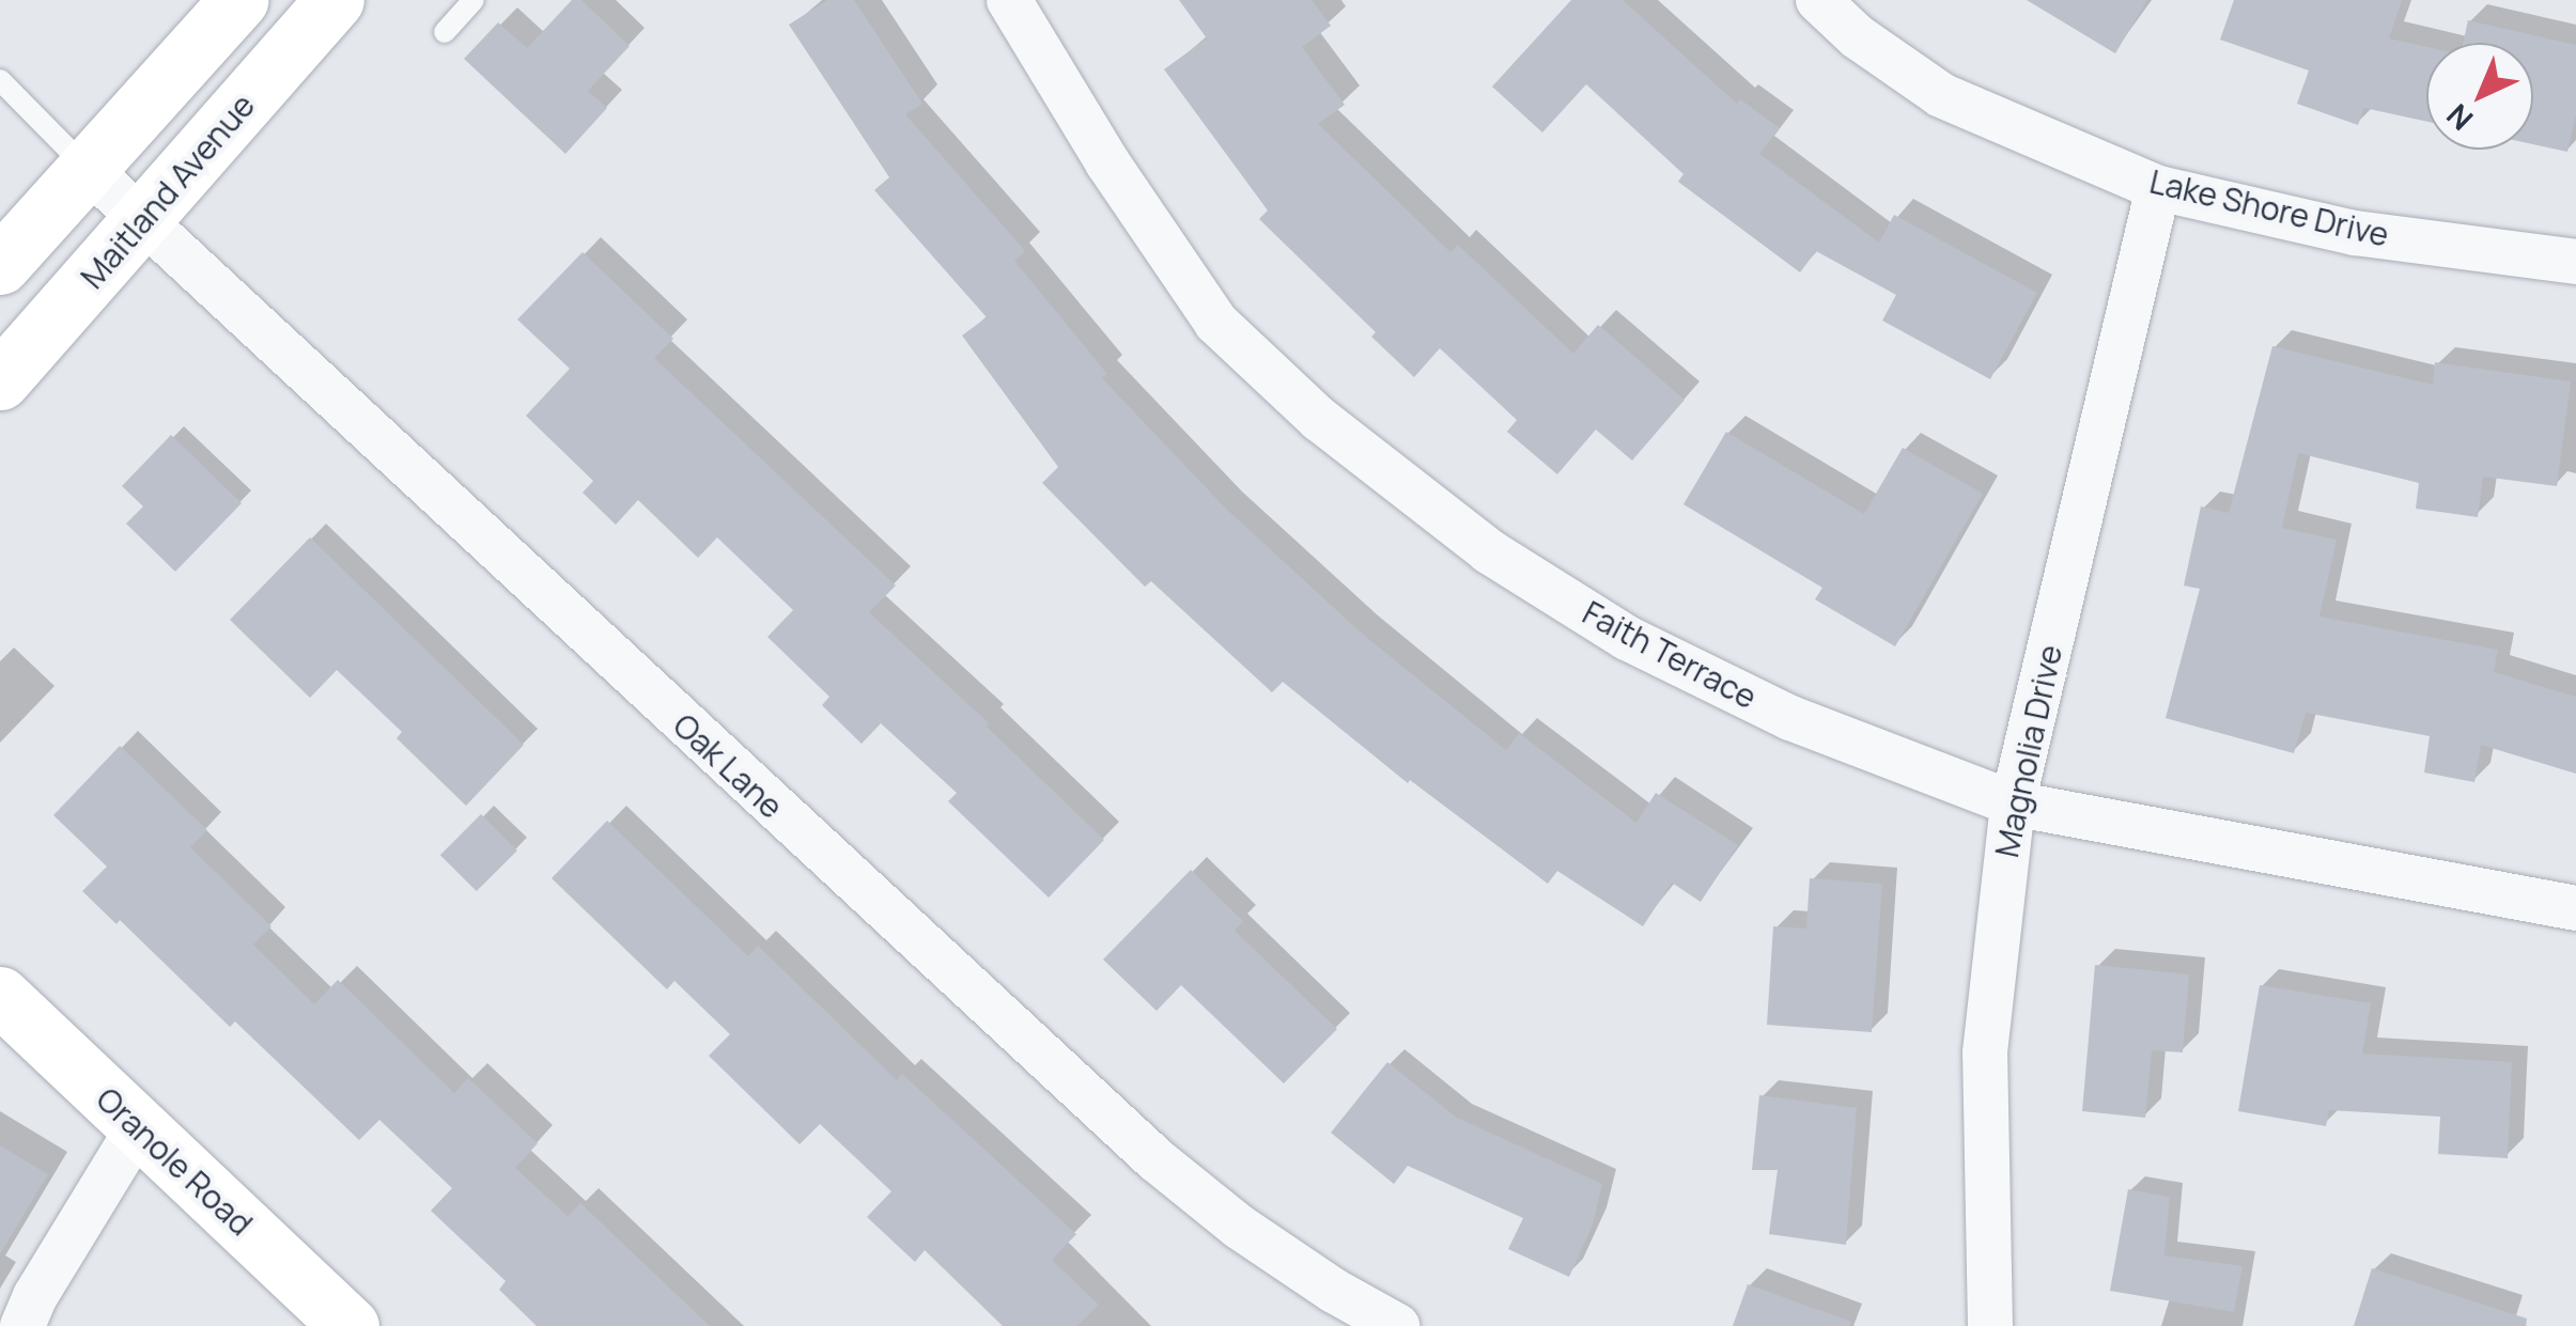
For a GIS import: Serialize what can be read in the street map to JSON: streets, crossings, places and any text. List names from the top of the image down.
{
  "streets": {
    "main road": ["Maitland Avenue", "Oranole Road"],
    "street": [
      "Lake Shore Drive",
      "Faith Terrace",
      "Magnolia Drive",
      "Oak Lane"
    ]
  },
  "crossings": [
    ["Maitland Avenue", "Oak Lane"],
    ["Lake Shore Drive", "Magnolia Drive"],
    ["Faith Terrace", "Magnolia Drive"]
  ],
  "north": "bottom left"
}
